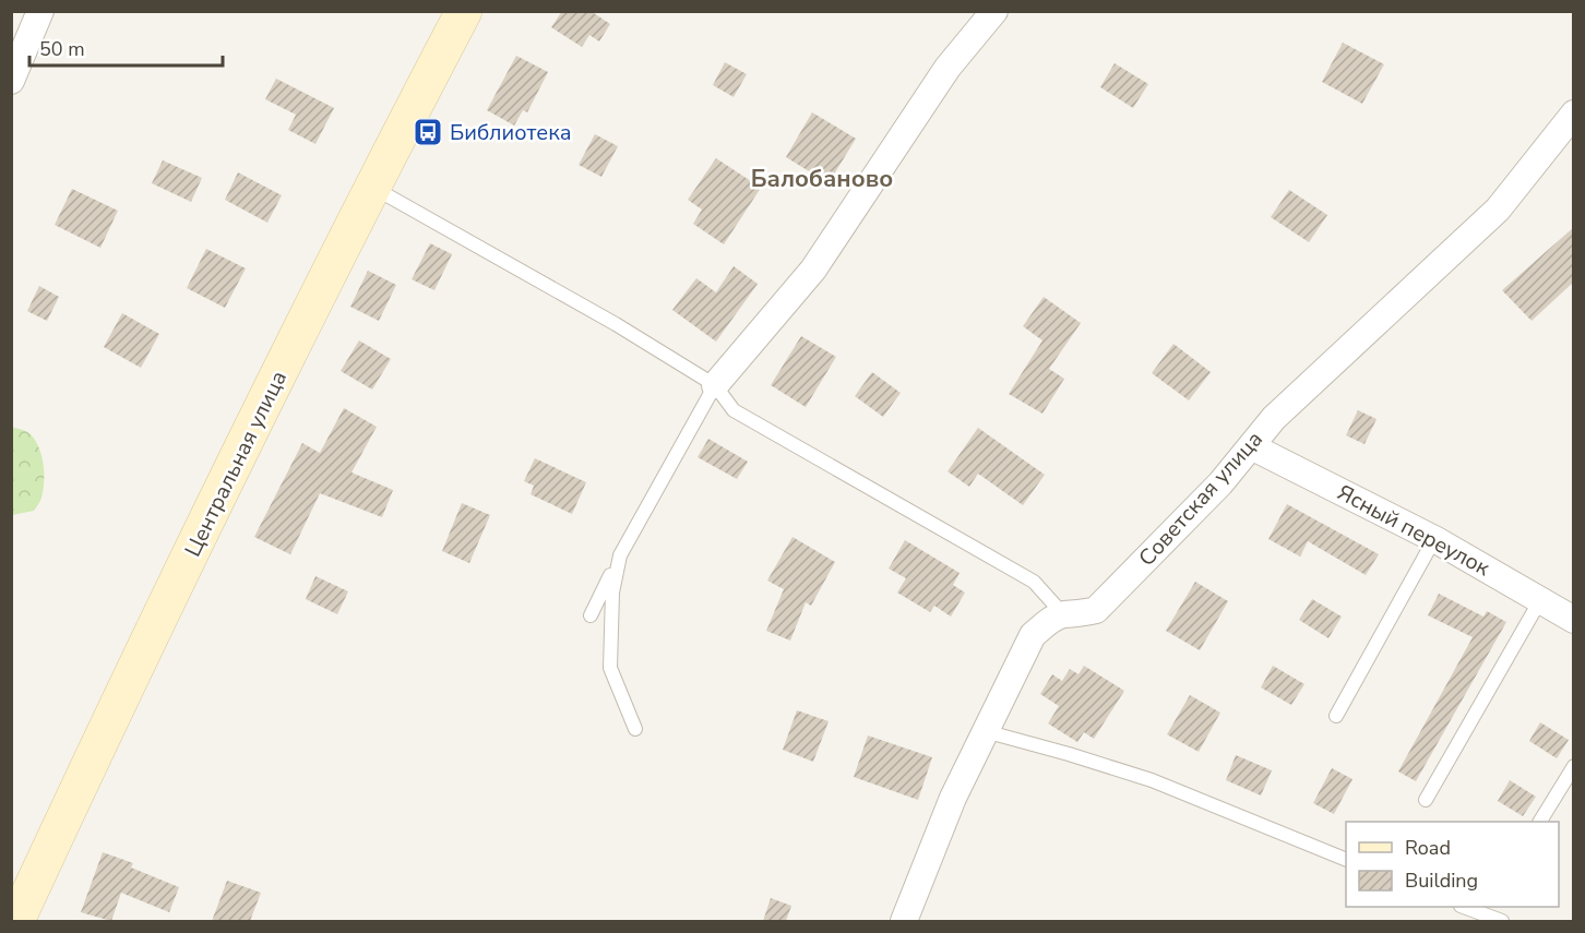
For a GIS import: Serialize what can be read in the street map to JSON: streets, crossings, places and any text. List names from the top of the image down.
{
  "streets": {
    "main road": ["Центральная улица"],
    "street": ["Советская улица", "Ясный переулок"]
  },
  "crossings": [
    ["Советская улица", "Ясный переулок"]
  ],
  "districts": ["Балобаново"],
  "places": {
    "bus stop": ["Библиотека"]
  },
  "legend": ["Road", "Building"],
  "scale_bar": "50 m"
}
